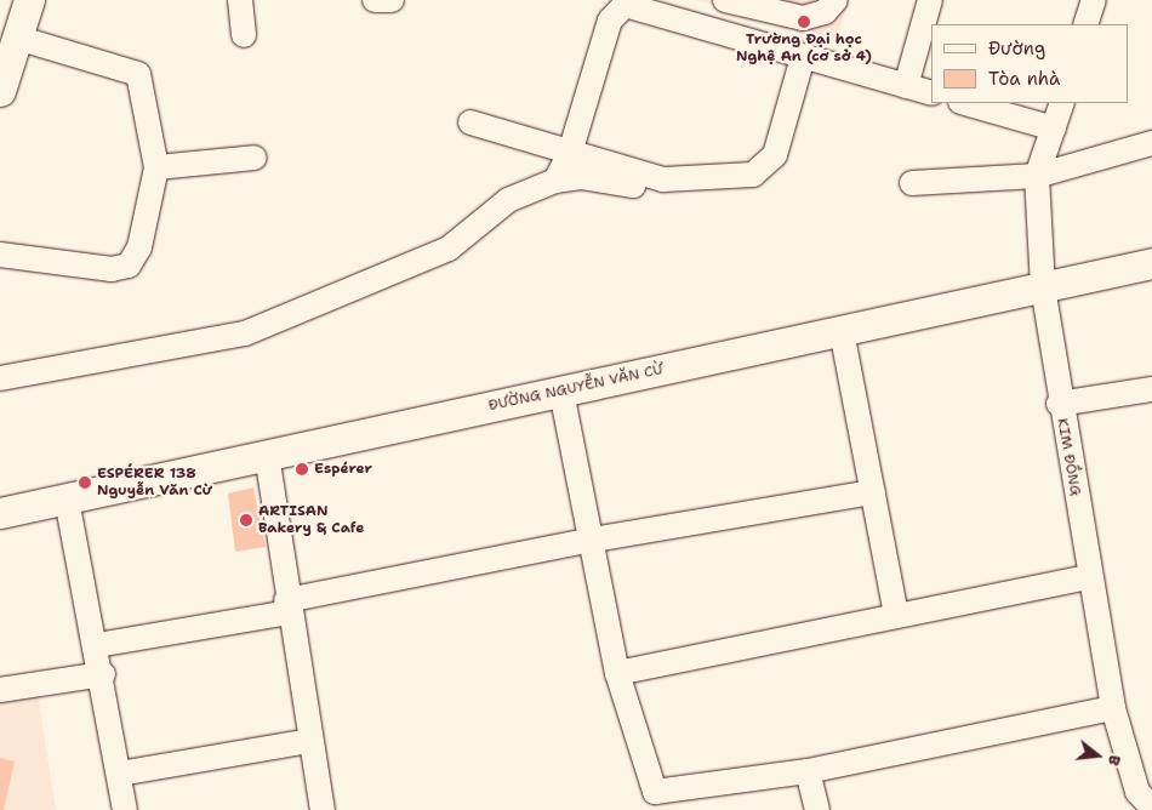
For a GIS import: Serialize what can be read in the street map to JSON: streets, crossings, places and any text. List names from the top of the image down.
{
  "streets": {
    "main road": ["ĐƯỜNG NGUYỄN VĂN CỪ"],
    "street": ["KIM ĐỒNG"]
  },
  "crossings": [
    ["ĐƯỜNG NGUYỄN VĂN CỪ", "KIM ĐỒNG"]
  ],
  "places": [
    "Trường Đại học Nghệ An (cơ sở 4)",
    "Espérer",
    "ESPÉRER 138 Nguyễn Văn Cừ",
    "ARTISAN Bakery & Cafe"
  ],
  "legend": ["Đường", "Tòa nhà"],
  "north": "right"
}
